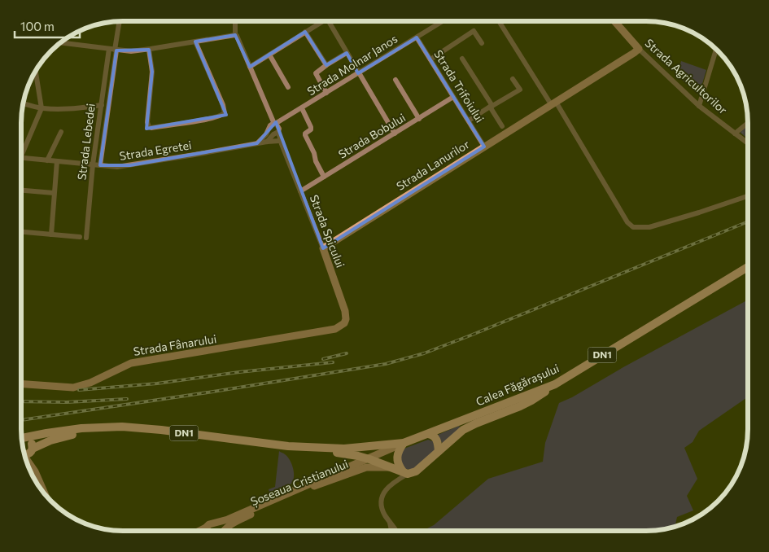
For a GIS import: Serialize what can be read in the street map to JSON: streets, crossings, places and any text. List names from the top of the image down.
{
  "streets": {
    "main road": ["DN1", "Calea Făgărașului"],
    "street": [
      "Strada Molnar Janos",
      "Strada Agricultorilor",
      "Strada Trifoiului",
      "Strada Bobului",
      "Strada Lebedei",
      "Strada Egretei",
      "Strada Lanurilor",
      "Strada Spicului",
      "Strada Fânarului",
      "Șoseaua Cristianului"
    ]
  },
  "crossings": [
    ["Strada Molnar Janos", "Strada Trifoiului"],
    ["Strada Molnar Janos", "Strada Spicului"],
    ["Strada Agricultorilor", "Strada Lanurilor"],
    ["Strada Trifoiului", "Strada Bobului"],
    ["Strada Trifoiului", "Strada Lanurilor"],
    ["Strada Bobului", "Strada Spicului"],
    ["Strada Lebedei", "Strada Egretei"],
    ["Strada Lanurilor", "Strada Spicului"],
    ["Strada Spicului", "Strada Fânarului"],
    ["DN1", "Calea Făgărașului"],
    ["DN1", "Șoseaua Cristianului"],
    ["Calea Făgărașului", "Șoseaua Cristianului"]
  ],
  "scale_bar": "100 m"
}
